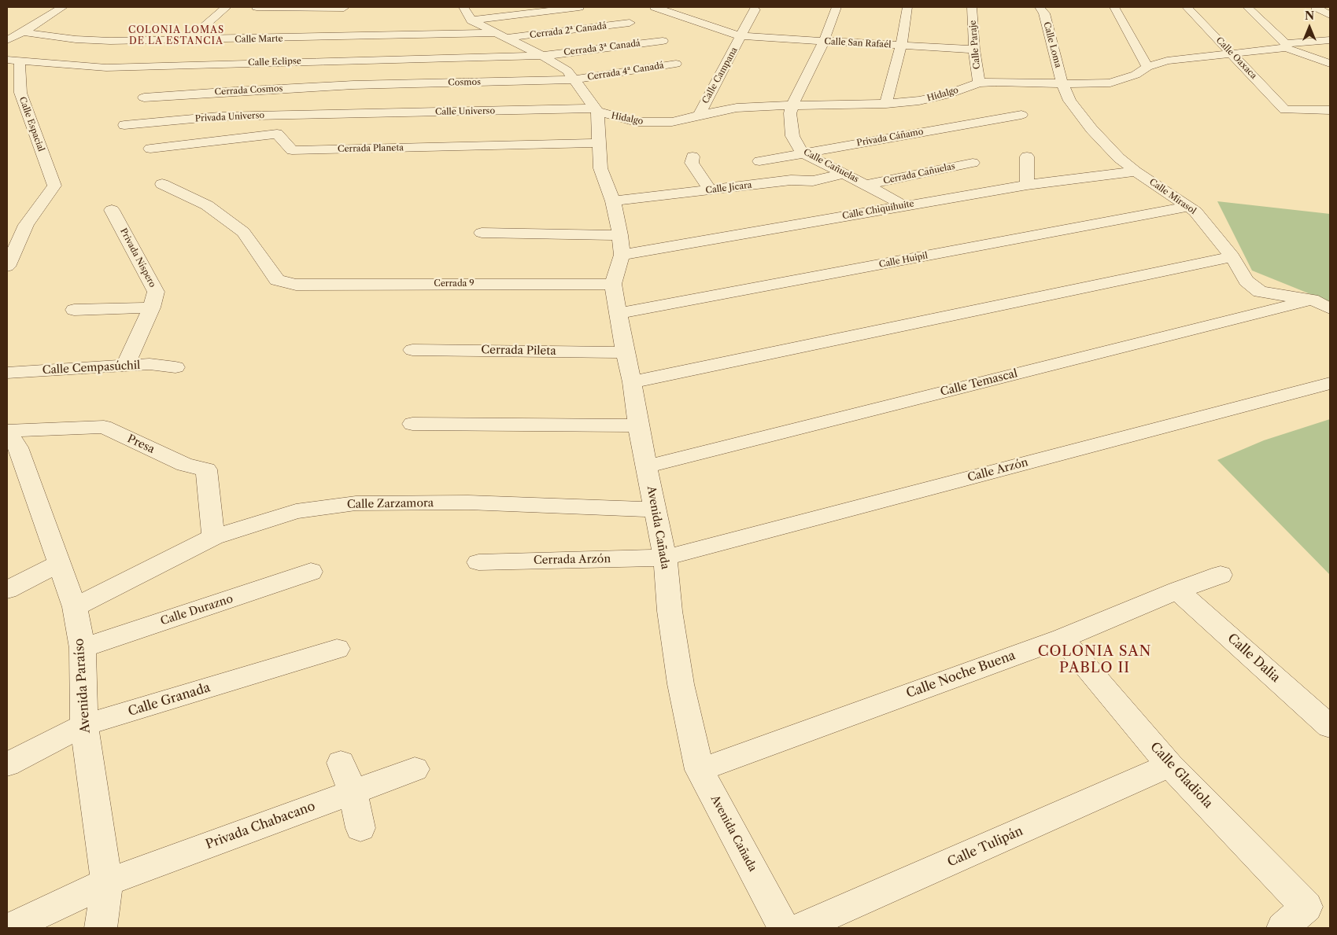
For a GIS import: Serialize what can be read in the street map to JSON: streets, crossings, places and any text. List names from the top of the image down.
{
  "streets": {
    "street": [
      "Cerrada 2ª Canadá",
      "Calle Marte",
      "Calle San Rafaél",
      "Calle Paraje",
      "Calle Loma",
      "Cerrada 3ª Canadá",
      "Calle Oaxaca",
      "Calle Eclipse",
      "Cerrada 4ª Canadá",
      "Calle Campana",
      "Cosmos",
      "Cerrada Cosmos",
      "Hidalgo",
      "Calle Universo",
      "Privada Universo",
      "Calle Espacial",
      "Privada Cáñamo",
      "Cerrada Planeta",
      "Calle Cañuelas",
      "Cerrada Cañuelas",
      "Calle Jícara",
      "Calle Mirasol",
      "Calle Chiquihuite",
      "Privada Níspero",
      "Calle Huipil",
      "Cerrada 9",
      "Cerrada Pileta",
      "Calle Cempasúchil",
      "Calle Temascal",
      "Presa",
      "Calle Arzón",
      "Calle Zarzamora",
      "Avenida Cañada",
      "Cerrada Arzón",
      "Calle Durazno",
      "Calle Dalia",
      "Calle Noche Buena",
      "Avenida Paraíso",
      "Calle Granada",
      "Calle Gladiola",
      "Privada Chabacano",
      "Calle Tulipán"
    ]
  },
  "crossings": [
    ["Calle San Rafaél", "Calle Paraje"],
    ["Calle San Rafaél", "Calle Campana"],
    ["Calle San Rafaél", "Calle Cañuelas"],
    ["Calle Paraje", "Hidalgo"],
    ["Calle Loma", "Hidalgo"],
    ["Calle Loma", "Calle Mirasol"],
    ["Cerrada 3ª Canadá", "Calle Eclipse"],
    ["Calle Oaxaca", "Hidalgo"],
    ["Calle Eclipse", "Calle Espacial"],
    ["Cerrada 4ª Canadá", "Cosmos"],
    ["Calle Campana", "Hidalgo"],
    ["Cosmos", "Cerrada Cosmos"],
    ["Hidalgo", "Calle Universo"],
    ["Hidalgo", "Calle Cañuelas"],
    ["Hidalgo", "Calle Mirasol"],
    ["Hidalgo", "Avenida Cañada"],
    ["Calle Universo", "Privada Universo"],
    ["Calle Universo", "Avenida Cañada"],
    ["Privada Cáñamo", "Calle Cañuelas"],
    ["Cerrada Planeta", "Avenida Cañada"],
    ["Calle Cañuelas", "Cerrada Cañuelas"],
    ["Calle Cañuelas", "Calle Jícara"],
    ["Calle Cañuelas", "Calle Chiquihuite"],
    ["Calle Jícara", "Avenida Cañada"],
    ["Calle Mirasol", "Calle Chiquihuite"],
    ["Calle Mirasol", "Calle Huipil"],
    ["Calle Mirasol", "Calle Temascal"],
    ["Calle Chiquihuite", "Avenida Cañada"],
    ["Privada Níspero", "Calle Cempasúchil"],
    ["Calle Huipil", "Avenida Cañada"],
    ["Cerrada 9", "Avenida Cañada"],
    ["Cerrada Pileta", "Avenida Cañada"],
    ["Calle Temascal", "Avenida Cañada"],
    ["Presa", "Calle Zarzamora"],
    ["Presa", "Avenida Paraíso"],
    ["Calle Arzón", "Avenida Cañada"],
    ["Calle Arzón", "Cerrada Arzón"],
    ["Calle Zarzamora", "Avenida Cañada"],
    ["Calle Zarzamora", "Avenida Paraíso"],
    ["Avenida Cañada", "Cerrada Arzón"],
    ["Avenida Cañada", "Calle Noche Buena"],
    ["Calle Durazno", "Avenida Paraíso"],
    ["Calle Dalia", "Calle Noche Buena"],
    ["Calle Noche Buena", "Calle Gladiola"],
    ["Avenida Paraíso", "Calle Granada"],
    ["Avenida Paraíso", "Privada Chabacano"],
    ["Calle Gladiola", "Calle Tulipán"]
  ],
  "districts": ["COLONIA LOMAS DE LA ESTANCIA", "COLONIA SAN PABLO II"],
  "north": "top"
}
